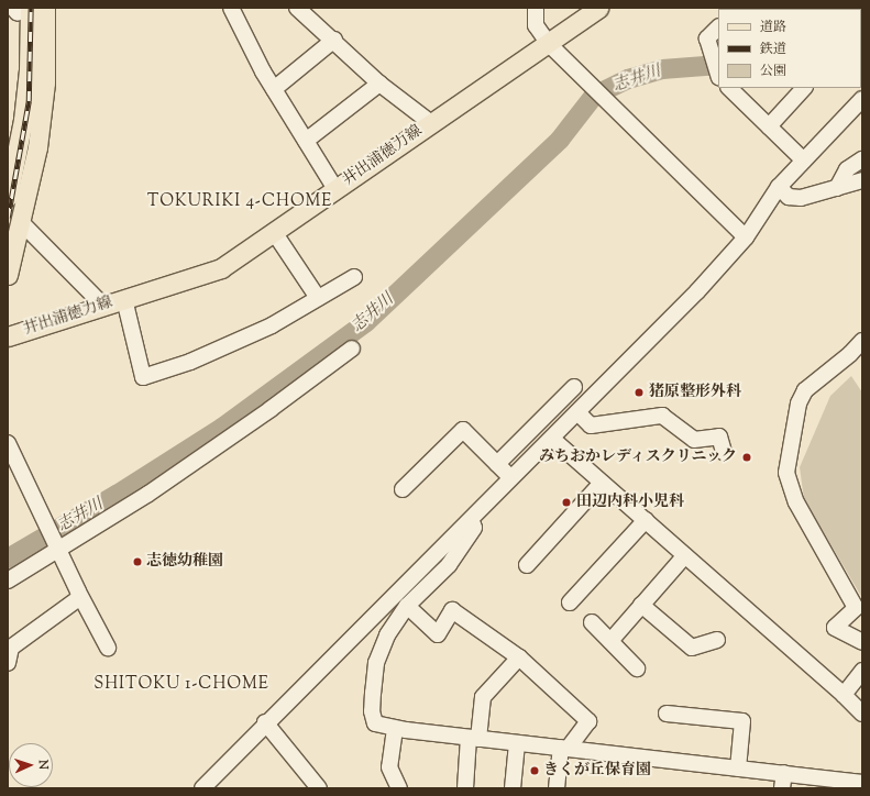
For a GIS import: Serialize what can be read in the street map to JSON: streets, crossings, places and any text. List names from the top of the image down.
{
  "streets": {
    "main road": ["井出浦徳力線"]
  },
  "districts": ["TOKURIKI 4-CHOME", "SHITOKU 1-CHOME"],
  "water": ["志井川"],
  "places": [
    "猪原整形外科",
    "みちおかレディスクリニック",
    "田辺内科小児科",
    "志徳幼稚園",
    "きくが丘保育園"
  ],
  "legend": ["道路", "鉄道", "公園"],
  "north": "right"
}
